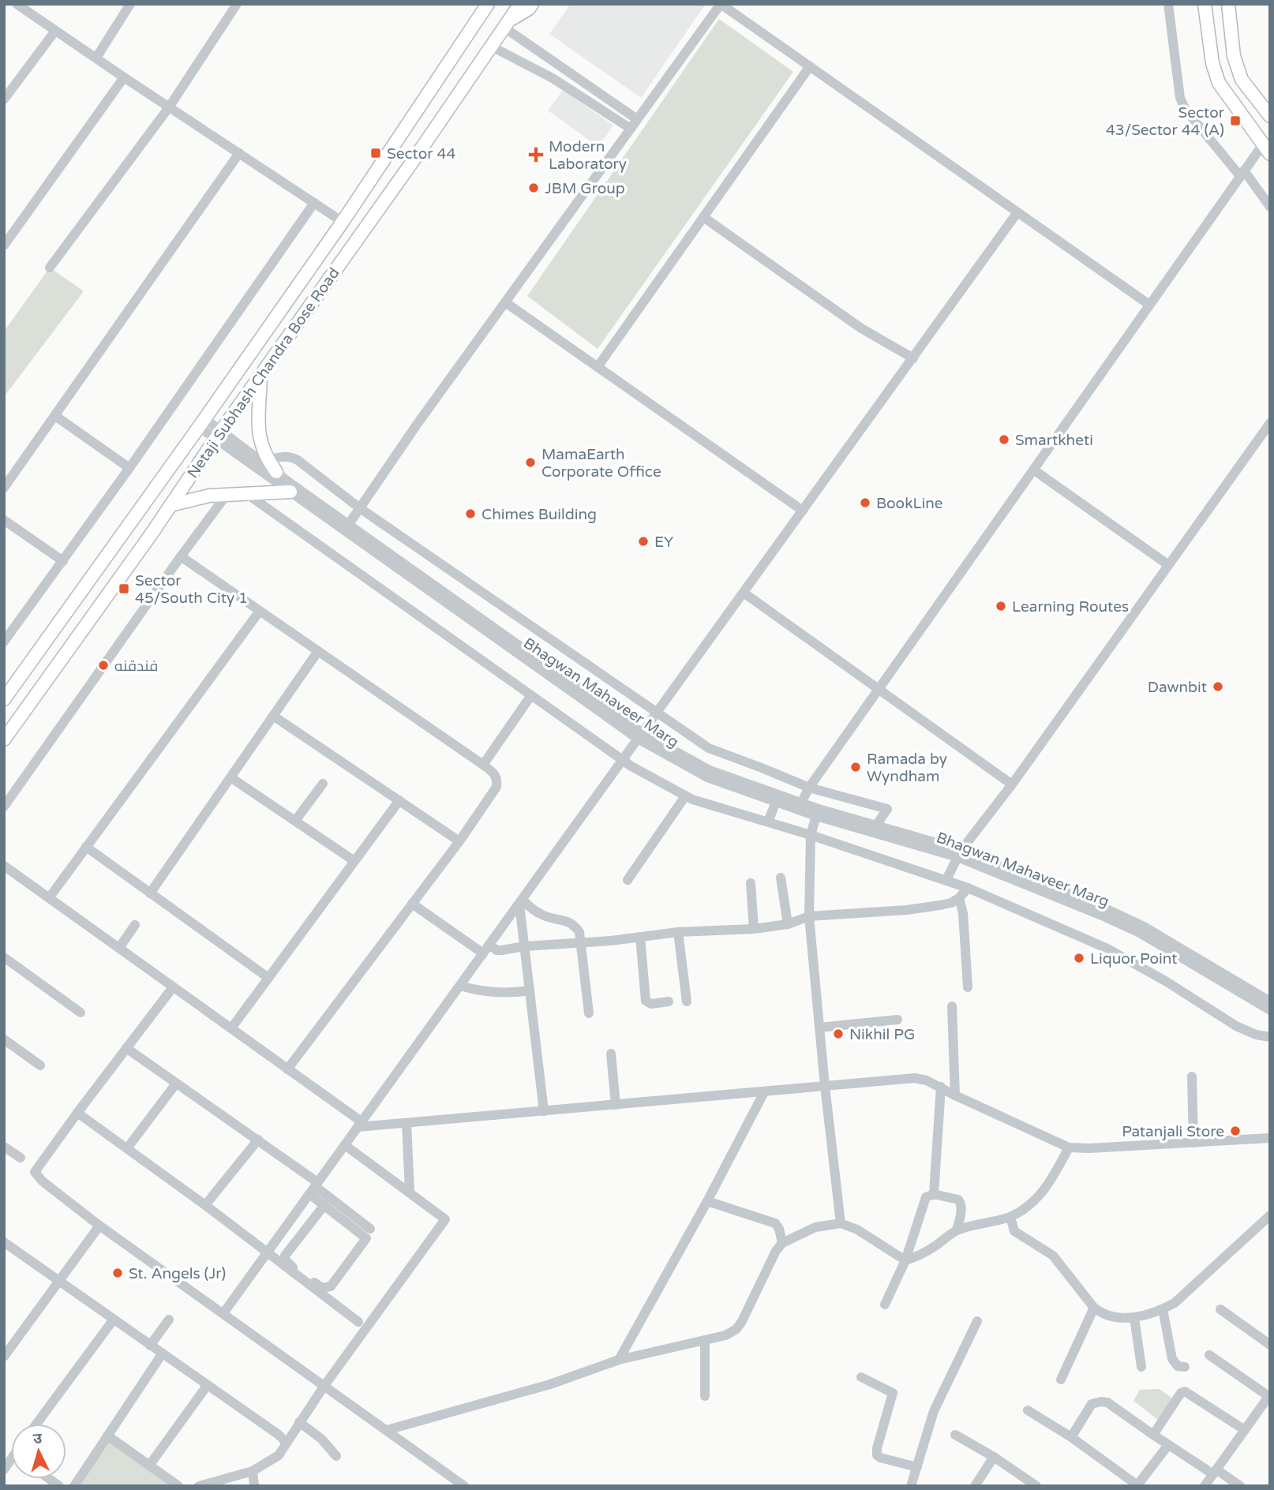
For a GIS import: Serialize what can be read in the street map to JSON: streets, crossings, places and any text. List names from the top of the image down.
{
  "streets": {
    "main road": ["Netaji Subhash Chandra Bose Road"],
    "street": ["Bhagwan Mahaveer Marg"]
  },
  "crossings": [
    ["Netaji Subhash Chandra Bose Road", "Bhagwan Mahaveer Marg"]
  ],
  "places": {
    "transit": ["Sector 43/Sector 44 (A)", "Sector 44", "Sector 45/South City 1"],
    "health": ["Modern Laboratory"],
    "other": [
      "JBM Group",
      "Smartkheti",
      "MamaEarth Corporate Office",
      "BookLine",
      "Chimes Building",
      "EY",
      "Learning Routes",
      "فندقنه",
      "Dawnbit",
      "Ramada by Wyndham",
      "Liquor Point",
      "Nikhil PG",
      "Patanjali Store",
      "St. Angels (Jr)"
    ]
  },
  "north": "top"
}
